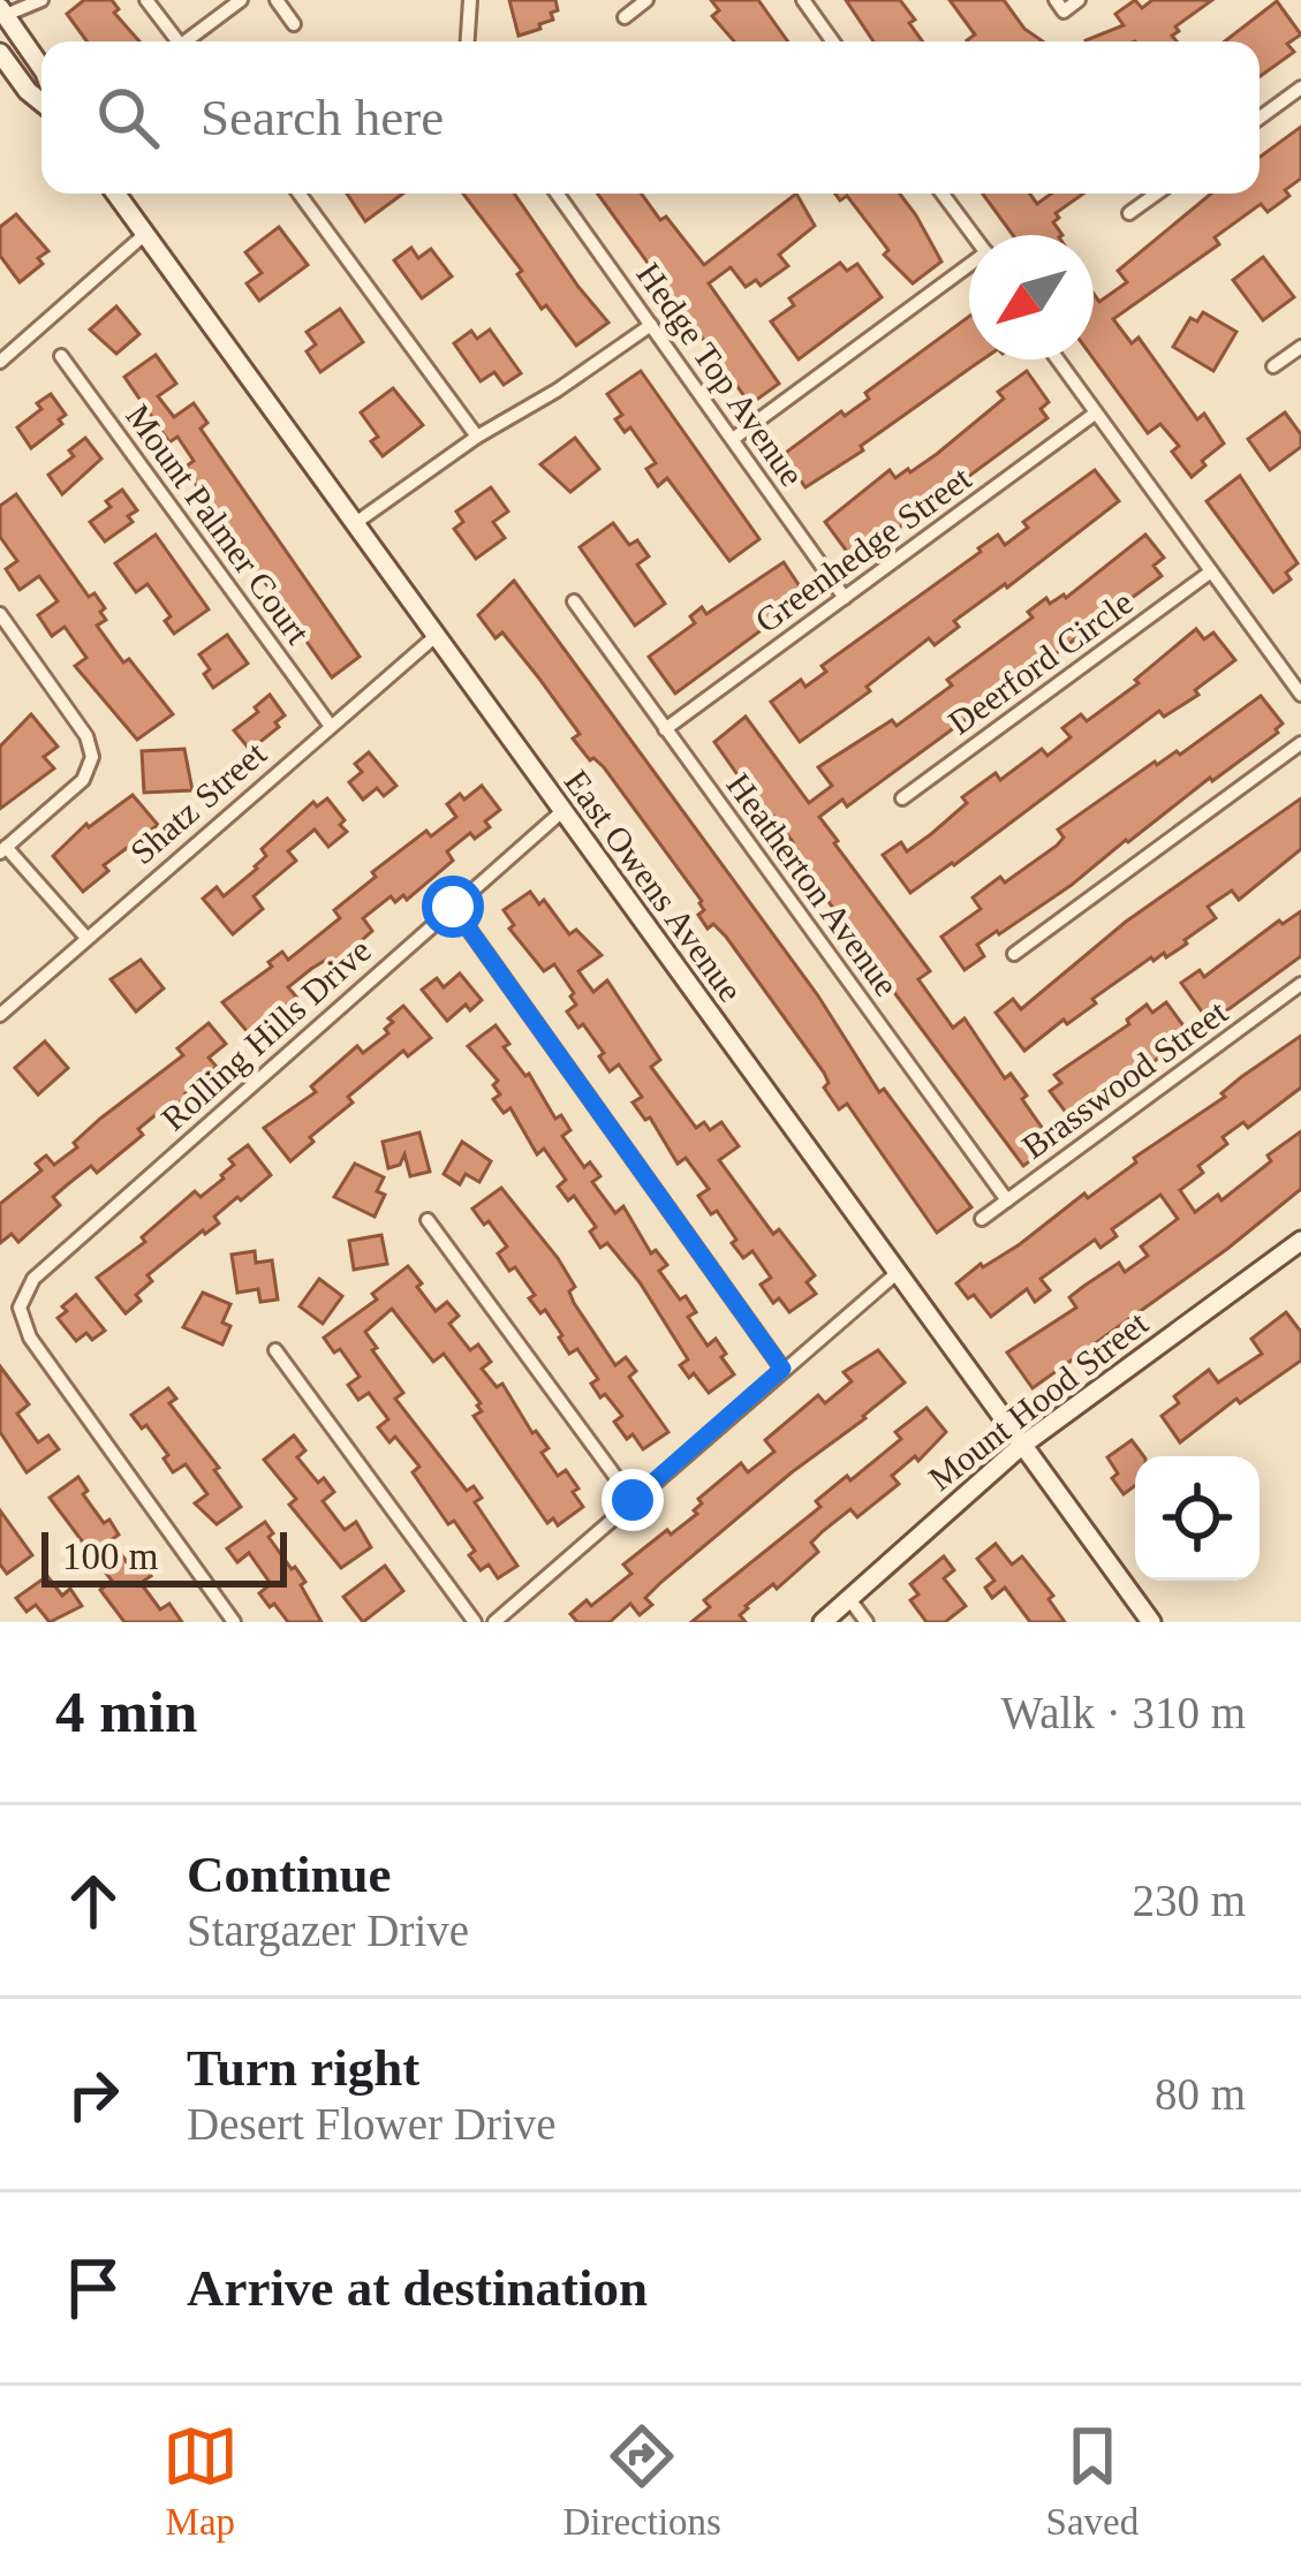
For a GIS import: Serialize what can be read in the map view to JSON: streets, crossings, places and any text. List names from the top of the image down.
{
  "streets": {
    "main road": ["East Owens Avenue", "Mount Hood Street"],
    "street": [
      "Hedge Top Avenue",
      "Mount Palmer Court",
      "Greenhedge Street",
      "Deerford Circle",
      "Shatz Street",
      "Heatherton Avenue",
      "Rolling Hills Drive",
      "Brasswood Street"
    ]
  },
  "crossings": [
    ["Hedge Top Avenue", "Greenhedge Street"],
    ["Mount Palmer Court", "Shatz Street"],
    ["Greenhedge Street", "Heatherton Avenue"],
    ["Shatz Street", "East Owens Avenue"],
    ["Heatherton Avenue", "Brasswood Street"],
    ["East Owens Avenue", "Rolling Hills Drive"],
    ["East Owens Avenue", "Mount Hood Street"]
  ],
  "scale_bar": "100 m",
  "north": "bottom left",
  "page": {
    "search": "Search here",
    "scale": "100 m",
    "heading": ["4 min", "Walk · 310 m"],
    "list": [
      ["Continue", "Stargazer Drive", "230 m"],
      ["Turn right", "Desert Flower Drive", "80 m"],
      "Arrive at destination"
    ],
    "nav": ["Map", "Directions", "Saved"]
  }
}
